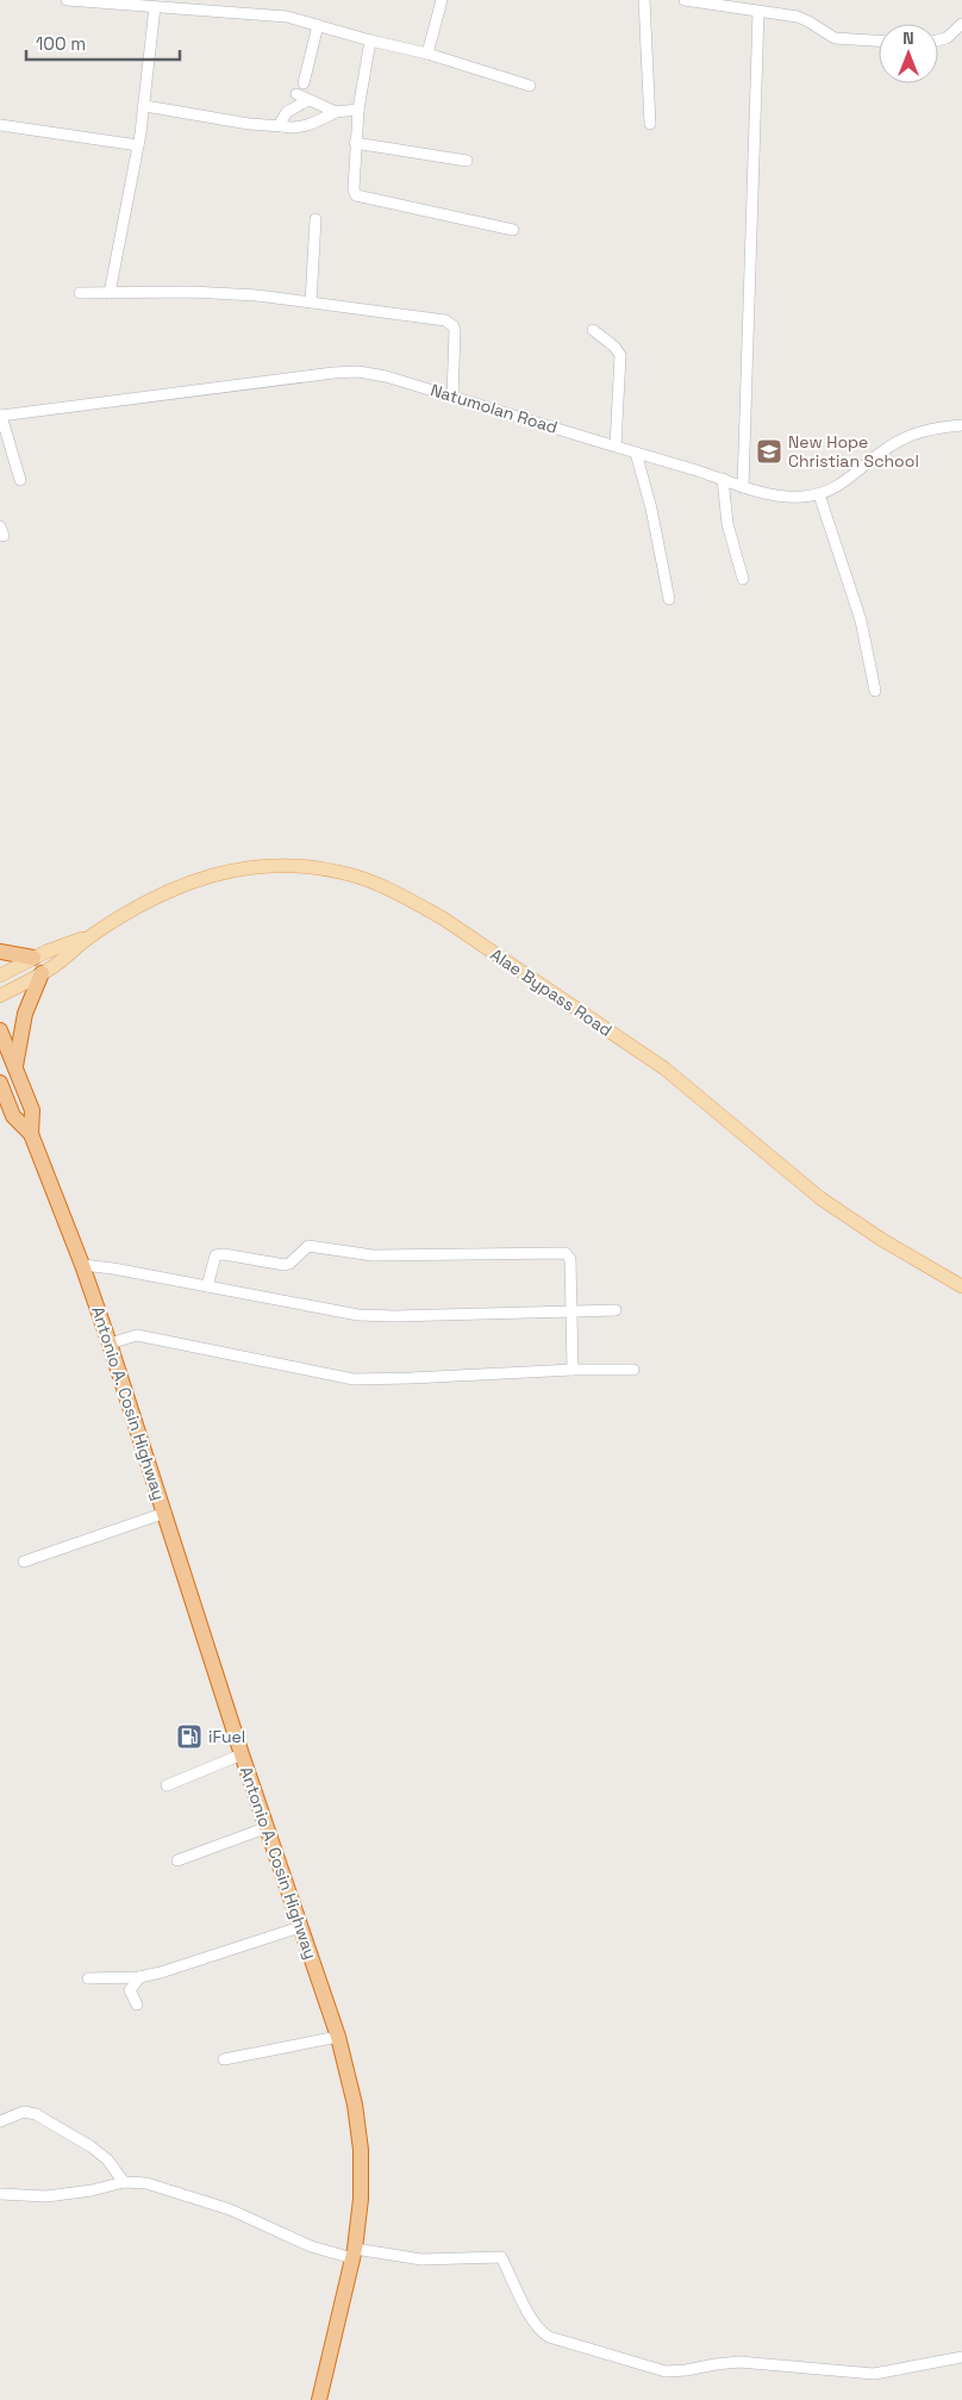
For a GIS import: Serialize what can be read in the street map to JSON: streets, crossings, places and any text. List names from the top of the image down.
{
  "streets": {
    "highway": ["Antonio A. Cosin Highway"],
    "main road": ["Alae Bypass Road"],
    "street": ["Natumolan Road"]
  },
  "places": {
    "school or university": ["New Hope Christian School"],
    "fuel station": ["iFuel"]
  },
  "scale_bar": "100 m",
  "north": "top"
}
